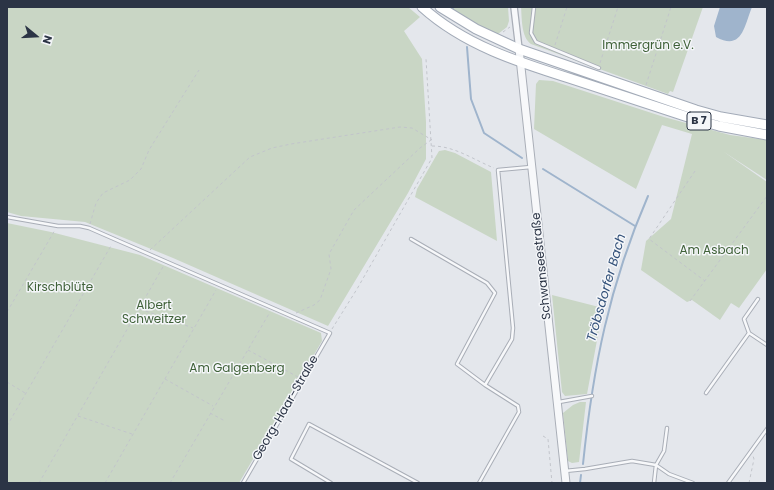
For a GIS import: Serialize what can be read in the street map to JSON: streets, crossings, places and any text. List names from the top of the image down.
{
  "streets": {
    "main road": ["B 7"],
    "street": ["Schwanseestraße"],
    "lane": ["Georg-Haar-Straße"]
  },
  "crossings": [
    ["B 7", "Schwanseestraße"]
  ],
  "water": ["Tröbsdorfer Bach"],
  "parks": [
    "Immergrün e.V.",
    "Am Asbach",
    "Kirschblüte",
    "Albert Schweitzer",
    "Am Galgenberg"
  ],
  "north": "right"
}
